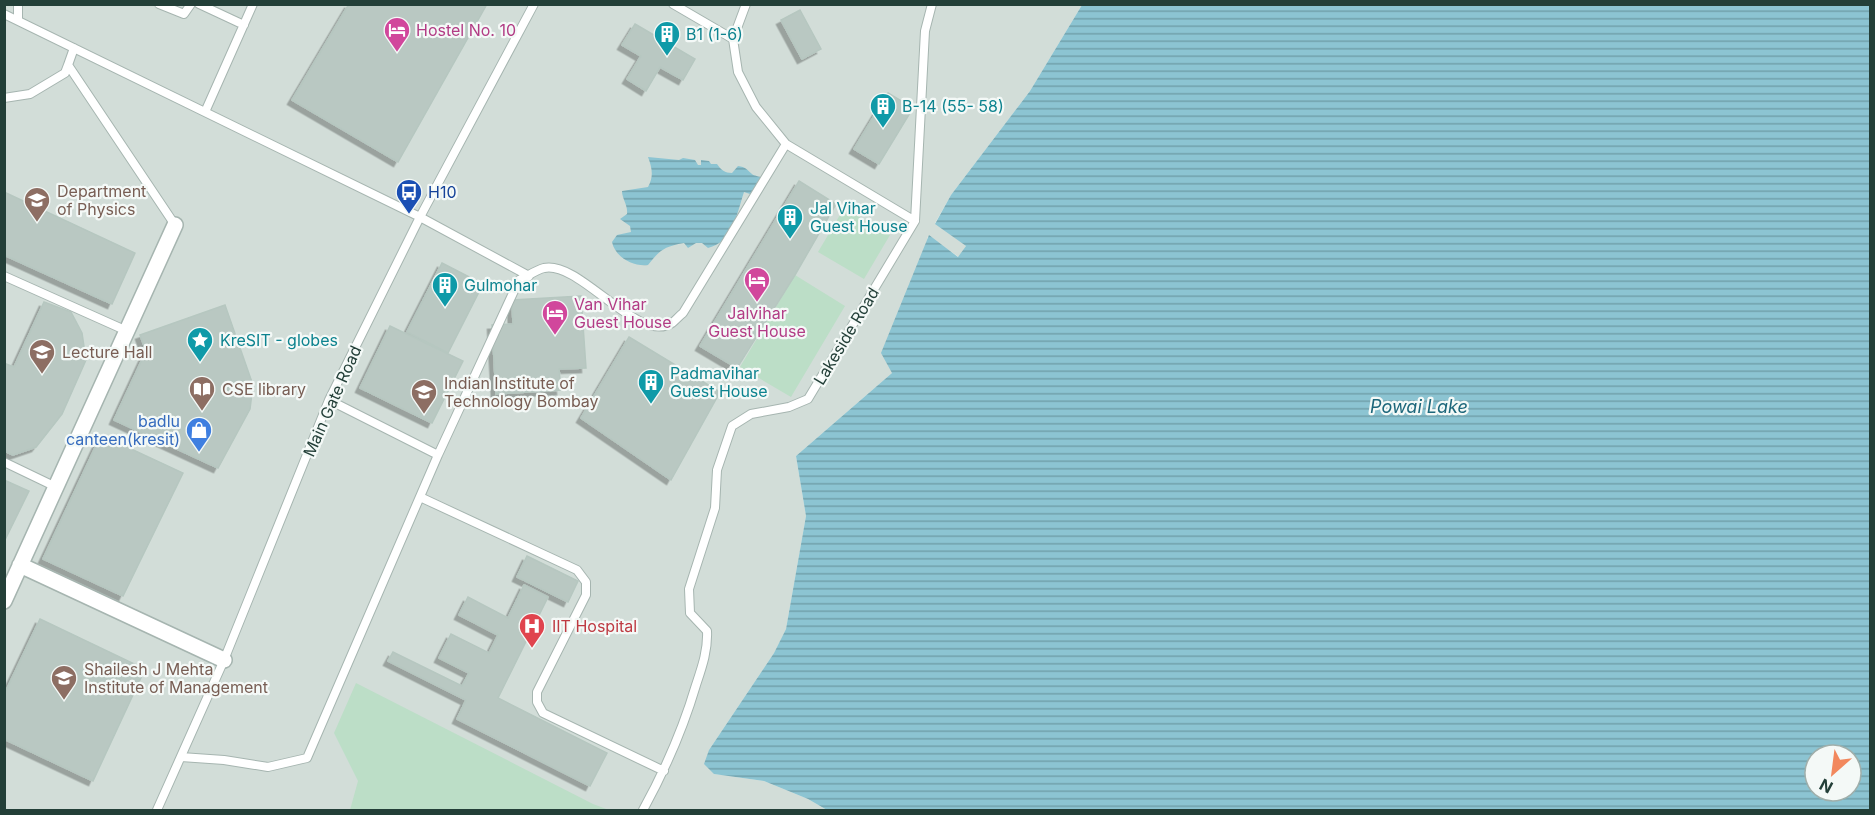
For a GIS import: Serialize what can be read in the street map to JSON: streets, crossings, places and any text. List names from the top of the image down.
{
  "streets": {
    "lane": ["Lakeside Road", "Main Gate Road"]
  },
  "water": ["Powai Lake"],
  "places": {
    "hotel": ["Hostel No. 10", "Jalvihar Guest House", "Van Vihar Guest House"],
    "building": [
      "B1 (1-6)",
      "B-14 (55- 58)",
      "Jal Vihar Guest House",
      "Gulmohar",
      "Padmavihar Guest House"
    ],
    "bus stop": ["H10"],
    "school or university": [
      "Department of Physics",
      "Lecture Hall",
      "Indian Institute of Technology Bombay",
      "Shailesh J Mehta Institute of Management"
    ],
    "place": ["KreSIT - globes"],
    "library": ["CSE library"],
    "shop": ["badlu canteen(kresit)"],
    "hospital": ["IIT Hospital"]
  },
  "north": "bottom left"
}
